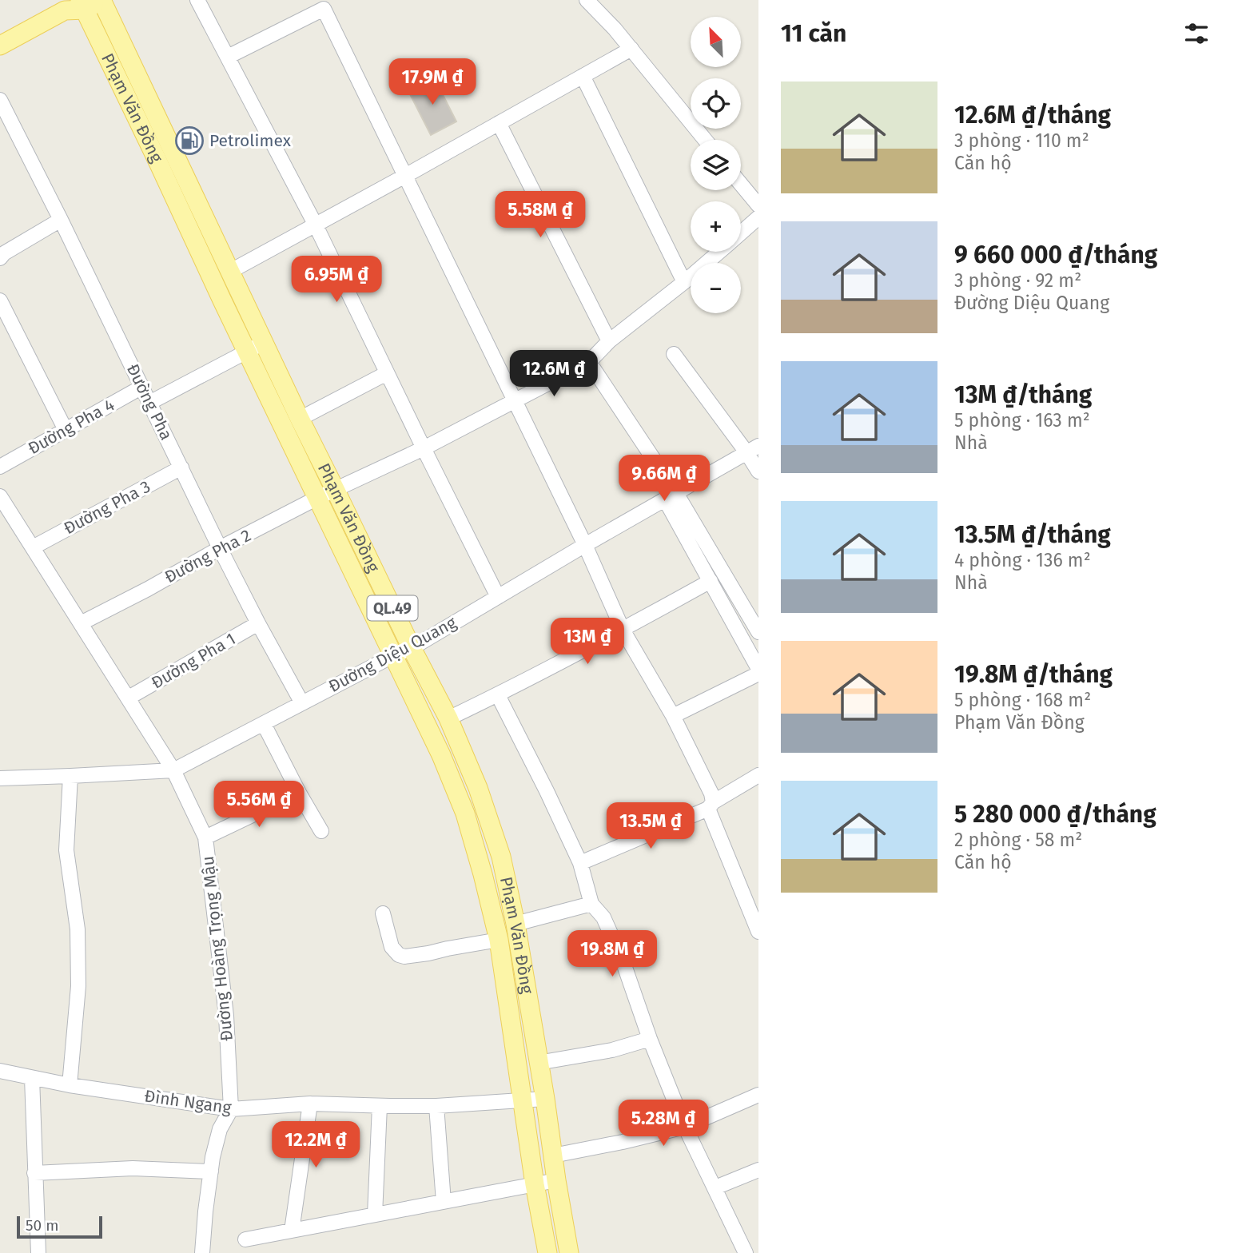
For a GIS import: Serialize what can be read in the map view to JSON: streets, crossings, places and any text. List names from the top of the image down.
{
  "streets": {
    "main road": ["Phạm Văn Đồng", "QL.49"],
    "street": [
      "Đường Pha",
      "Đường Pha 4",
      "Đường Pha 3",
      "Đường Pha 2",
      "Đường Diệu Quang",
      "Đường Pha 1",
      "Đường Hoàng Trọng Mậu",
      "Đình Ngang"
    ]
  },
  "crossings": [
    ["Phạm Văn Đồng", "Đường Pha 2"],
    ["Phạm Văn Đồng", "Đường Diệu Quang"],
    ["Phạm Văn Đồng", "Đình Ngang"],
    ["Đường Pha", "Đường Pha 4"],
    ["Đường Pha", "Đường Pha 3"],
    ["Đường Pha", "Đường Pha 2"],
    ["Đường Pha", "Đường Diệu Quang"],
    ["Đường Pha", "Đường Pha 1"],
    ["Đường Pha 3", "Đường Hoàng Trọng Mậu"],
    ["Đường Pha 2", "Đường Hoàng Trọng Mậu"],
    ["Đường Diệu Quang", "Đường Hoàng Trọng Mậu"],
    ["Đường Pha 1", "Đường Hoàng Trọng Mậu"],
    ["Đường Hoàng Trọng Mậu", "Đình Ngang"]
  ],
  "places": {
    "fuel station": ["Petrolimex"]
  },
  "scale_bar": "50 m",
  "north": "top left",
  "page": {
    "heading": "11 căn",
    "map_buttons": ["+", "−"],
    "price": [
      "17.9M ₫",
      "5.58M ₫",
      "6.95M ₫",
      "12.6M ₫",
      "9.66M ₫",
      "13M ₫",
      "5.56M ₫",
      "13.5M ₫",
      "19.8M ₫",
      "5.28M ₫",
      "12.2M ₫"
    ],
    "list": [
      {
        "name": "12.6M ₫/tháng",
        "note": "3 phòng · 110 m² · Căn hộ"
      },
      {
        "name": "9 660 000 ₫/tháng",
        "note": "3 phòng · 92 m² · Đường Diệu Quang"
      },
      {
        "name": "13M ₫/tháng",
        "note": "5 phòng · 163 m² · Nhà"
      },
      {
        "name": "13.5M ₫/tháng",
        "note": "4 phòng · 136 m² · Nhà"
      },
      {
        "name": "19.8M ₫/tháng",
        "note": "5 phòng · 168 m² · Phạm Văn Đồng"
      },
      {
        "name": "5 280 000 ₫/tháng",
        "note": "2 phòng · 58 m² · Căn hộ"
      }
    ],
    "scale": "50 m"
  }
}
